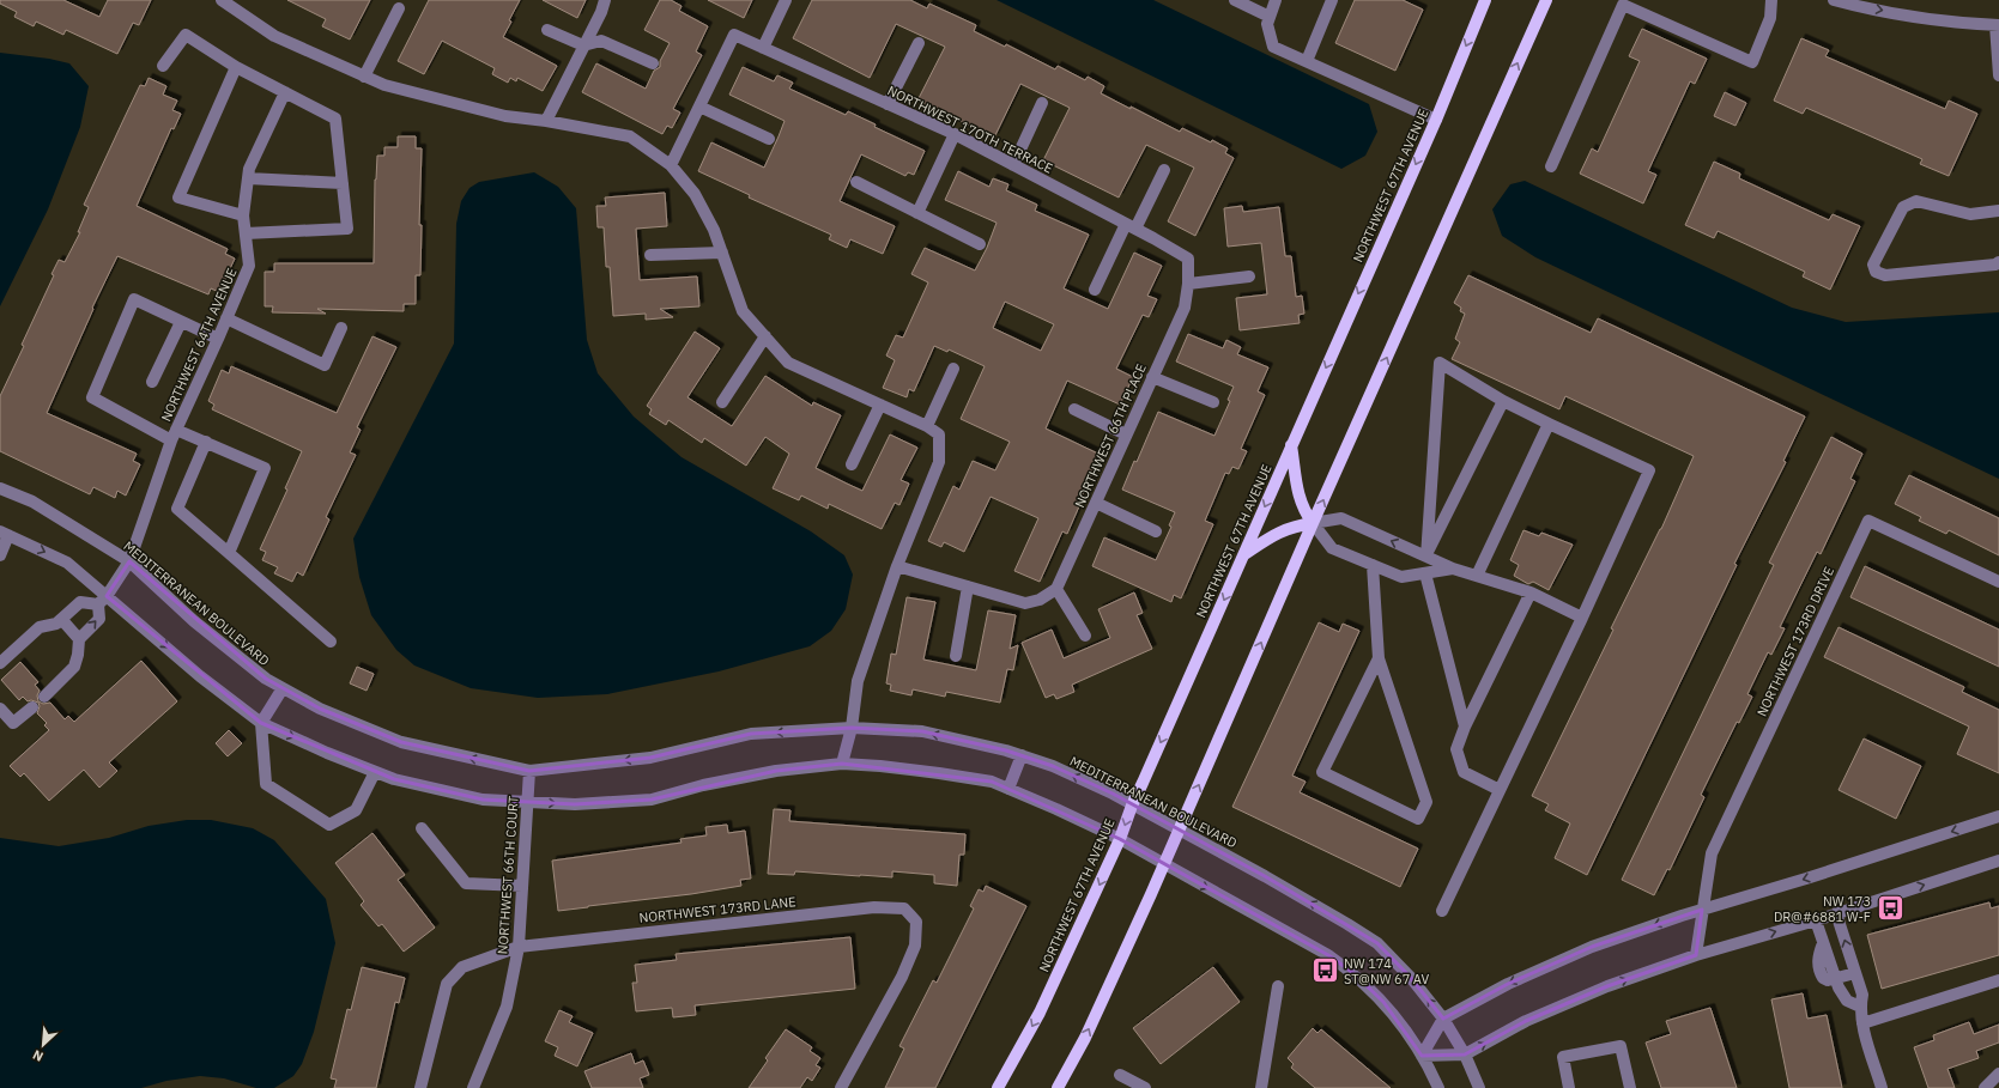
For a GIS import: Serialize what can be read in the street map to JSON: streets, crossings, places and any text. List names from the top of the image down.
{
  "streets": {
    "main road": ["NORTHWEST 67TH AVENUE"],
    "street": [
      "NORTHWEST 17OTH TERRACE",
      "NORTHWEST 64TH AVENUE",
      "NORTHWEST 66TH PLACE",
      "MEDITERRANEAN BOULEVARD",
      "NORTHWEST 173RD DRIVE",
      "NORTHWEST 66TH COURT",
      "NORTHWEST 173RD LANE"
    ]
  },
  "crossings": [
    ["NORTHWEST 17OTH TERRACE", "NORTHWEST 66TH PLACE"],
    ["NORTHWEST 67TH AVENUE", "MEDITERRANEAN BOULEVARD"],
    ["NORTHWEST 64TH AVENUE", "MEDITERRANEAN BOULEVARD"],
    ["MEDITERRANEAN BOULEVARD", "NORTHWEST 66TH COURT"],
    ["NORTHWEST 66TH COURT", "NORTHWEST 173RD LANE"]
  ],
  "places": {
    "bus stop": ["NW 173 DR@#6881 W-F", "NW 174 ST@NW 67 AV"]
  },
  "north": "bottom left"
}
